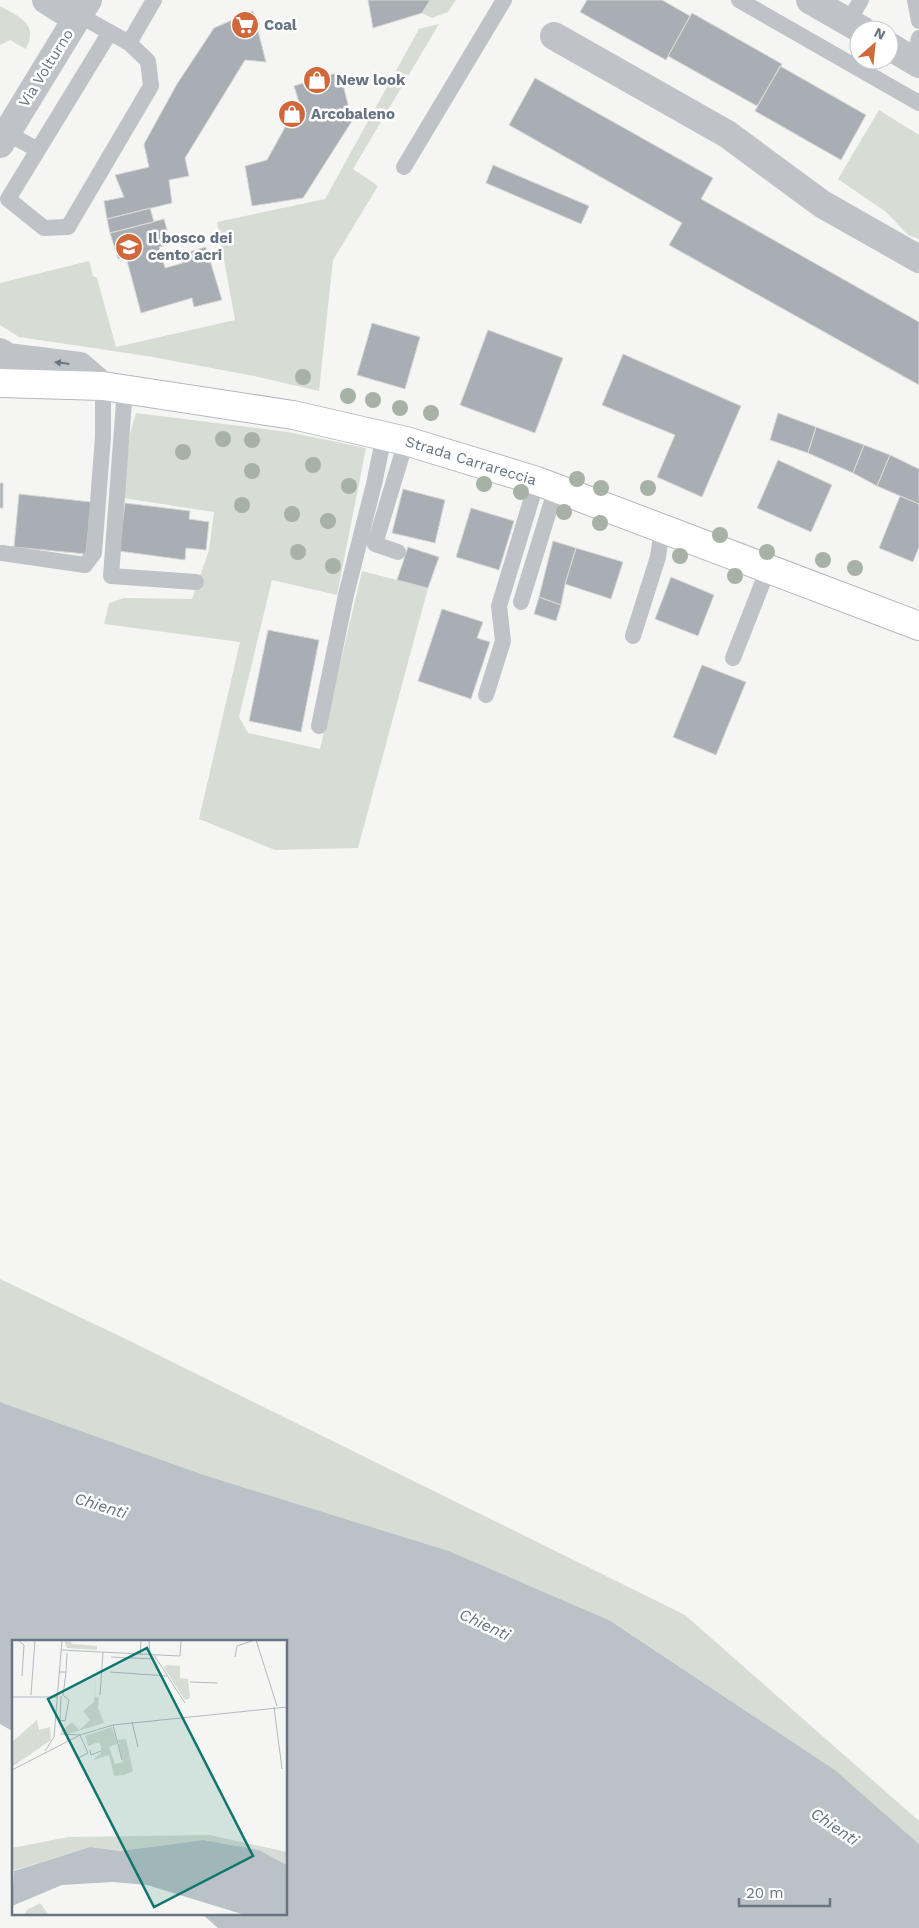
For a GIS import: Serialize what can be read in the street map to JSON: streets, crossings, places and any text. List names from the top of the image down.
{
  "streets": {
    "main road": ["Strada Carrareccia"],
    "street": ["Via Volturno"]
  },
  "water": ["Chienti"],
  "places": {
    "supermarket": ["Coal"],
    "shop": ["New look", "Arcobaleno"],
    "school or university": ["Il bosco dei cento acri"]
  },
  "scale_bar": "20 m",
  "north": "top right"
}
